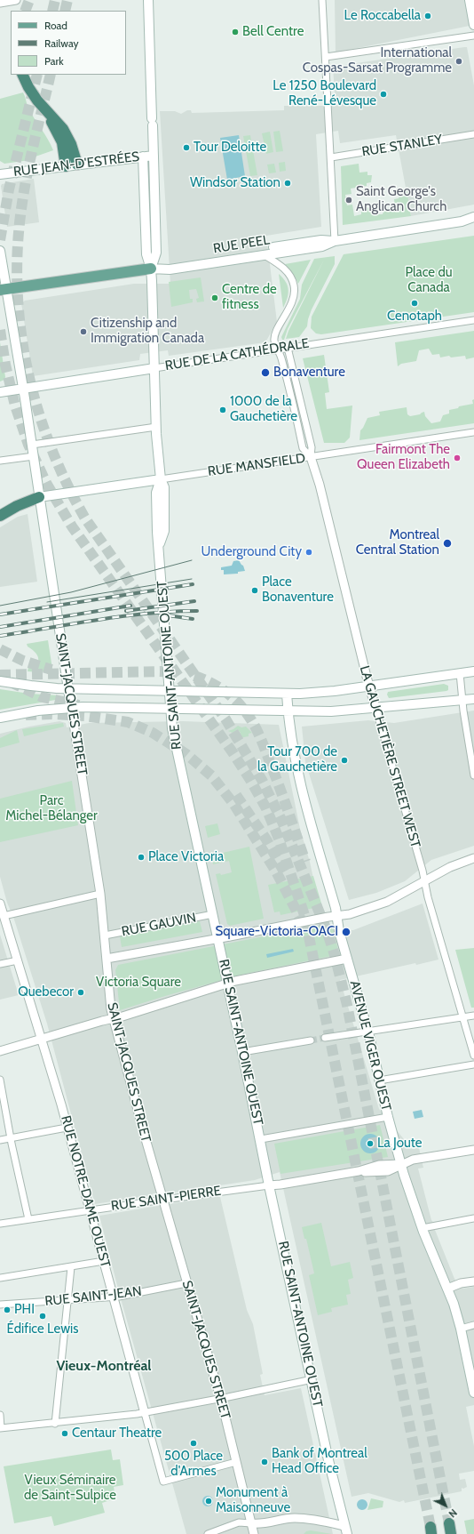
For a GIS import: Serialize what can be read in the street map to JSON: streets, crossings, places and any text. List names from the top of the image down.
{
  "streets": {
    "main road": [
      "RUE JEAN-D'ESTRÉES",
      "RUE PEEL",
      "RUE DE LA CATHÉDRALE",
      "RUE MANSFIELD",
      "RUE SAINT-ANTOINE OUEST",
      "SAINT-JACQUES STREET",
      "AVENUE VIGER OUEST"
    ],
    "street": [
      "RUE STANLEY",
      "LA GAUCHETIÈRE STREET WEST",
      "RUE GAUVIN",
      "RUE NOTRE-DAME OUEST",
      "RUE SAINT-PIERRE",
      "RUE SAINT-JEAN"
    ]
  },
  "crossings": [
    ["RUE JEAN-D'ESTRÉES", "RUE SAINT-ANTOINE OUEST"],
    ["RUE PEEL", "RUE SAINT-ANTOINE OUEST"],
    ["RUE PEEL", "SAINT-JACQUES STREET"],
    ["RUE PEEL", "LA GAUCHETIÈRE STREET WEST"],
    ["RUE DE LA CATHÉDRALE", "RUE SAINT-ANTOINE OUEST"],
    ["RUE DE LA CATHÉDRALE", "SAINT-JACQUES STREET"],
    ["RUE DE LA CATHÉDRALE", "LA GAUCHETIÈRE STREET WEST"],
    ["RUE MANSFIELD", "RUE SAINT-ANTOINE OUEST"],
    ["RUE MANSFIELD", "SAINT-JACQUES STREET"],
    ["RUE MANSFIELD", "LA GAUCHETIÈRE STREET WEST"],
    ["RUE SAINT-ANTOINE OUEST", "RUE GAUVIN"],
    ["RUE SAINT-ANTOINE OUEST", "RUE SAINT-PIERRE"],
    ["SAINT-JACQUES STREET", "RUE GAUVIN"],
    ["SAINT-JACQUES STREET", "RUE NOTRE-DAME OUEST"],
    ["SAINT-JACQUES STREET", "RUE SAINT-PIERRE"],
    ["SAINT-JACQUES STREET", "RUE SAINT-JEAN"],
    ["RUE NOTRE-DAME OUEST", "RUE SAINT-PIERRE"],
    ["RUE NOTRE-DAME OUEST", "RUE SAINT-JEAN"]
  ],
  "districts": ["Vieux-Montréal"],
  "parks": [
    "Place du Canada",
    "Parc Michel-Bélanger",
    "Victoria Square",
    "Vieux Séminaire de Saint-Sulpice"
  ],
  "places": [
    "Le Roccabella",
    "Bell Centre",
    "International Cospas-Sarsat Programme",
    "Le 1250 Boulevard René-Lévesque",
    "Tour Deloitte",
    "Windsor Station",
    "Saint George's Anglican Church",
    "Centre de fitness",
    "Cenotaph",
    "Citizenship and Immigration Canada",
    "Bonaventure",
    "1000 de la Gauchetière",
    "Fairmont The Queen Elizabeth",
    "Montreal Central Station",
    "Underground City",
    "Place Bonaventure",
    "Tour 700 de la Gauchetière",
    "Place Victoria",
    "Square-Victoria-OACI",
    "Quebecor",
    "La Joute",
    "PHI",
    "Édifice Lewis",
    "Centaur Theatre",
    "500 Place d'Armes",
    "Bank of Montreal Head Office",
    "Monument à Maisonneuve"
  ],
  "legend": ["Road", "Railway", "Park"],
  "north": "bottom right"
}
